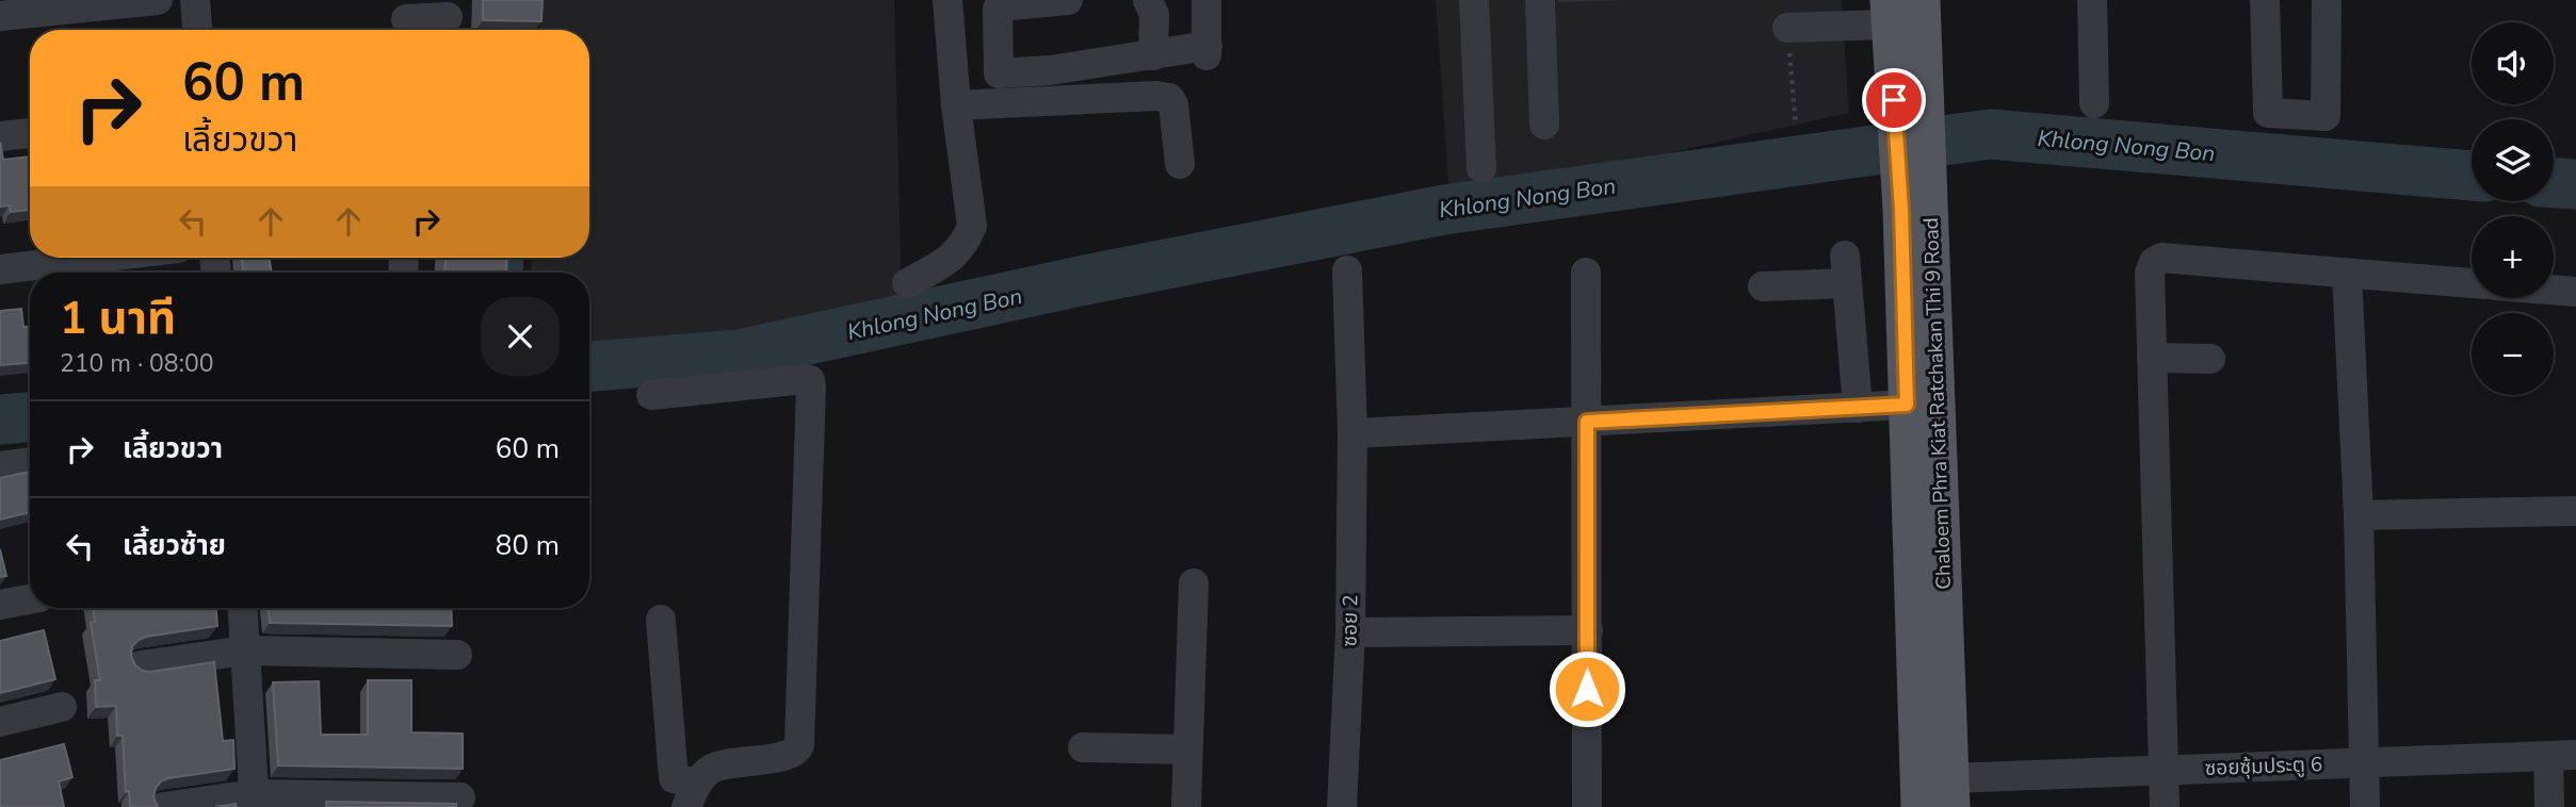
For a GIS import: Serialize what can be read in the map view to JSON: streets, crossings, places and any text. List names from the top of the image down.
{
  "streets": {
    "main road": ["Chaloem Phra Kiat Ratchakan Thi 9 Road"],
    "street": ["ซอย 2", "ซอยซุ้มประตู 6"]
  },
  "crossings": [
    ["Chaloem Phra Kiat Ratchakan Thi 9 Road", "ซอยซุ้มประตู 6"]
  ],
  "water": ["Khlong Nong Bon"],
  "page": {
    "map_buttons": ["+", "−"],
    "turn": ["60 m", "เลี้ยวขวา"],
    "heading": ["1 นาที", "210 m · 08:00"],
    "list": [
      {
        "name": "เลี้ยวขวา",
        "value": "60 m"
      },
      {
        "name": "เลี้ยวซ้าย",
        "value": "80 m"
      }
    ]
  }
}
